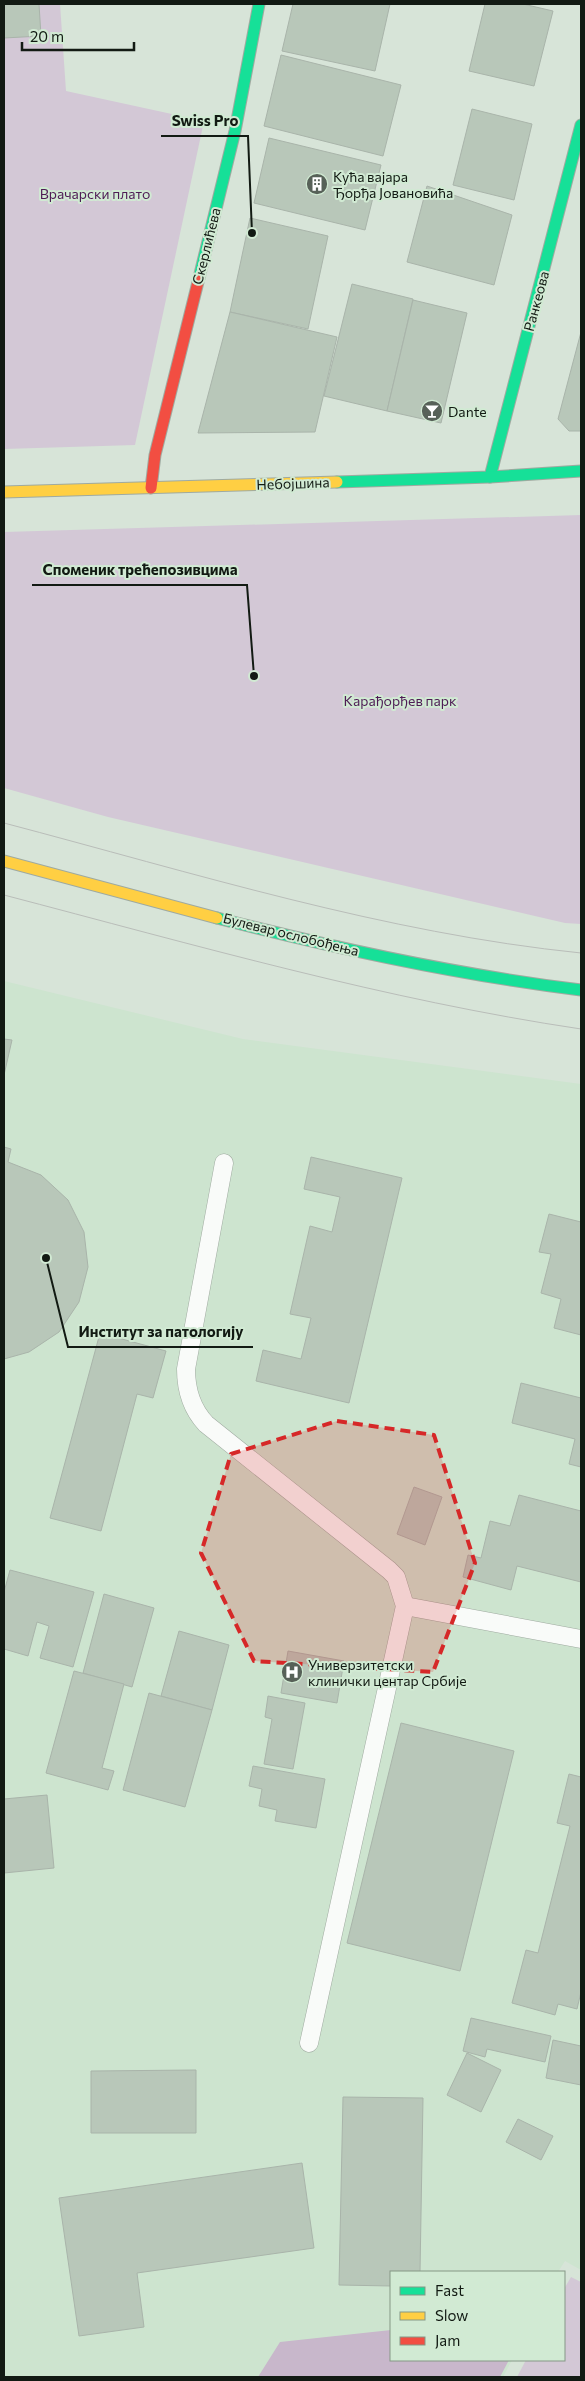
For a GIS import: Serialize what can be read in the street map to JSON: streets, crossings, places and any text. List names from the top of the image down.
{
  "streets": {
    "street": [
      "Скерлићева",
      "Ранкеова",
      "Небојшина",
      "Булевар ослобођења"
    ]
  },
  "crossings": [
    ["Скерлићева", "Небојшина"],
    ["Ранкеова", "Небојшина"]
  ],
  "parks": ["Врачарски плато", "Карађорђев парк"],
  "places": {
    "building": ["Кућа вајара Ђорђа Јовановића"],
    "other": ["Swiss Pro", "Споменик трећепозивцима", "Институт за патологију"],
    "bar": ["Dante"],
    "hospital": ["Универзитетски клинички центар Србије"]
  },
  "legend": ["Fast", "Slow", "Jam"],
  "scale_bar": "20 m"
}
